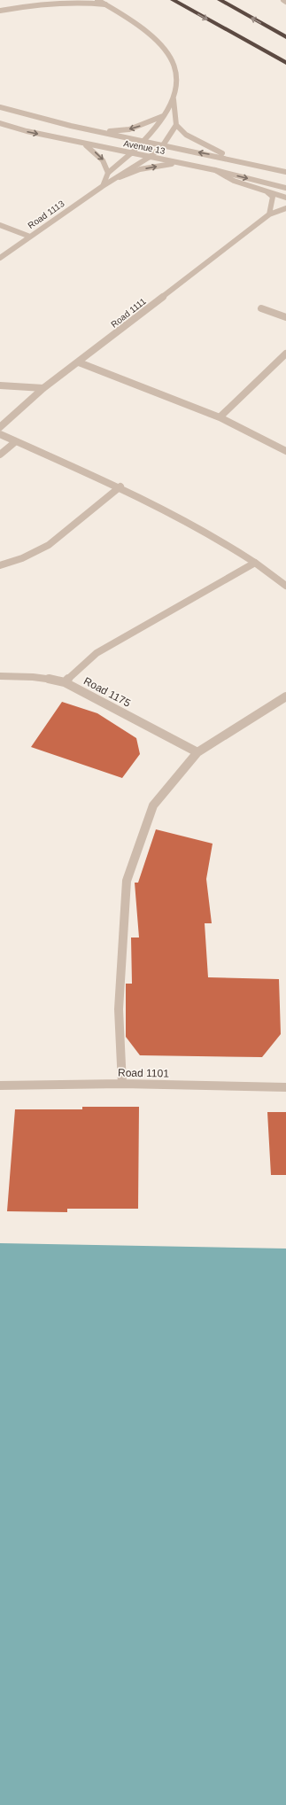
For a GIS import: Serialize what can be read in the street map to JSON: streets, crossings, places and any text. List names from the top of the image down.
{
  "streets": {
    "street": [
      "Avenue 13",
      "Road 1113",
      "Road 1111",
      "Road 1175",
      "Road 1101"
    ]
  },
  "crossings": [
    ["Avenue 13", "Road 1113"]
  ]
}
